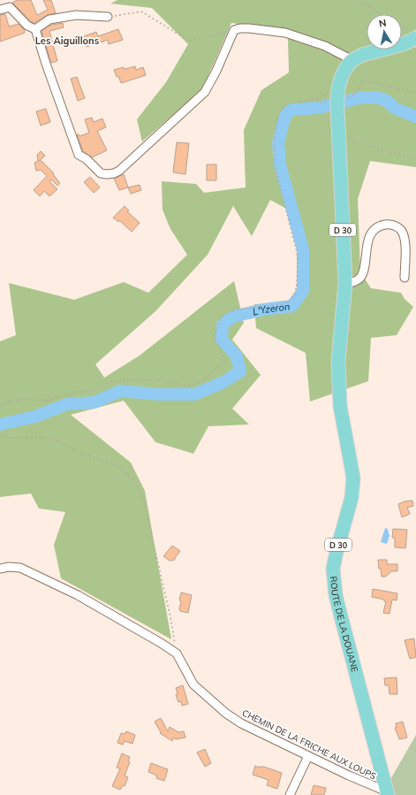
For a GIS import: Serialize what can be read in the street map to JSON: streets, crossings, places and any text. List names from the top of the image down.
{
  "streets": {
    "main road": ["D 30", "ROUTE DE LA DOUANE"],
    "street": ["CHEMIN DE LA FRICHE AUX LOUPS"]
  },
  "crossings": [
    ["D 30", "ROUTE DE LA DOUANE"],
    ["ROUTE DE LA DOUANE", "CHEMIN DE LA FRICHE AUX LOUPS"]
  ],
  "districts": ["Les Aiguillons"],
  "water": ["L'Yzeron"],
  "north": "top"
}
